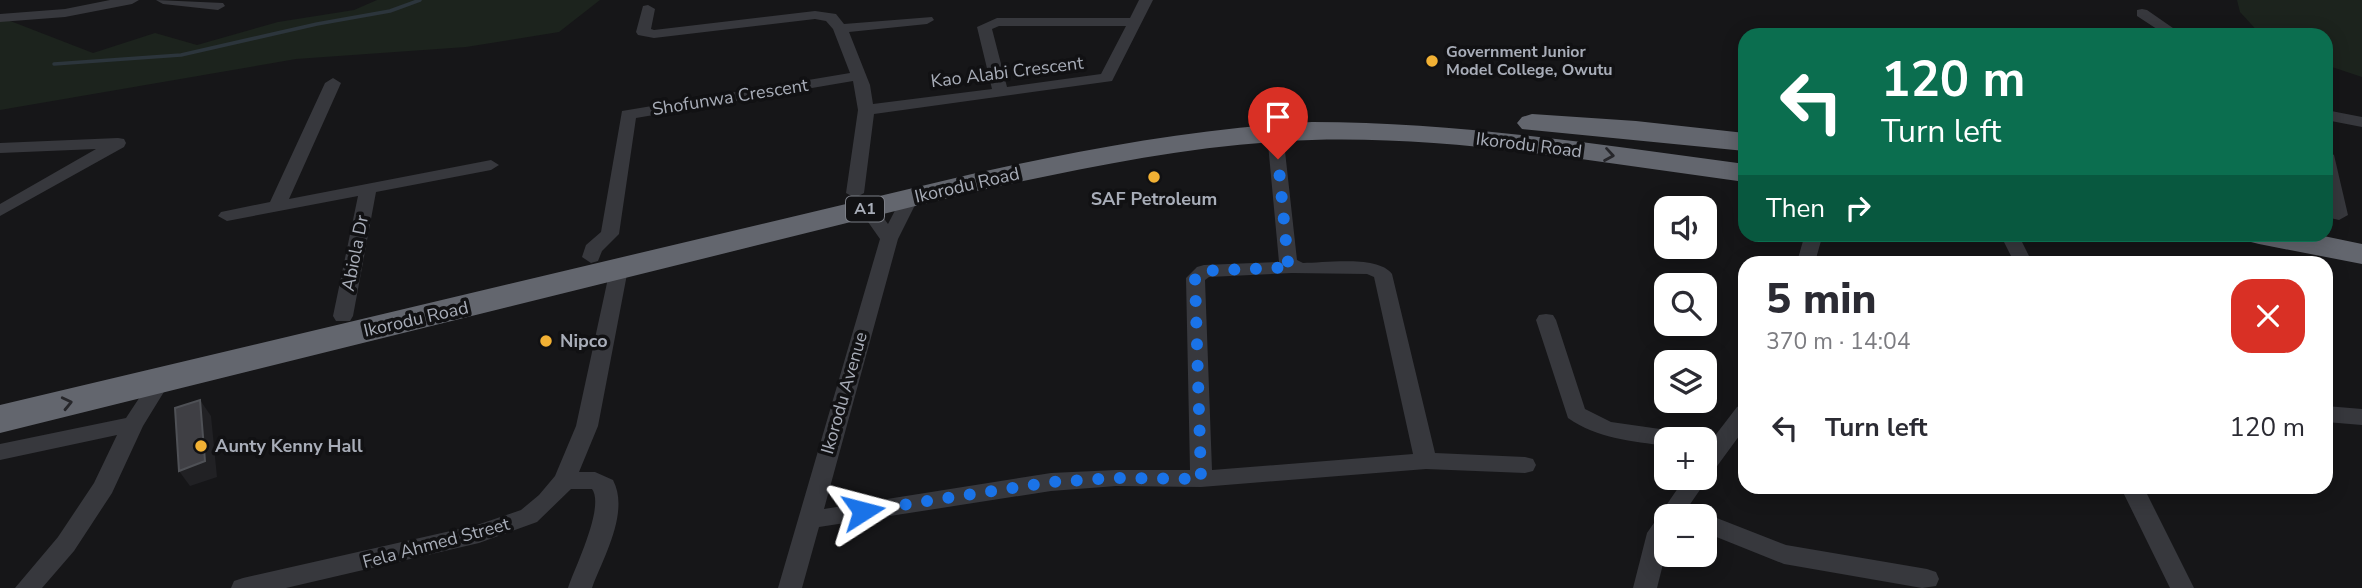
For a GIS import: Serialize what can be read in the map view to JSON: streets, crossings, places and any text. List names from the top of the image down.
{
  "streets": {
    "highway": ["Ikorodu Road", "A1"],
    "street": [
      "Kao Alabi Crescent",
      "Shofunwa Crescent",
      "Abiola Dr",
      "Ikorodu Avenue",
      "Fela Ahmed Street"
    ]
  },
  "crossings": [
    ["Shofunwa Crescent", "Ikorodu Road"],
    ["Shofunwa Crescent", "Fela Ahmed Street"],
    ["Ikorodu Road", "Abiola Dr"],
    ["Ikorodu Road", "Ikorodu Avenue"],
    ["Ikorodu Road", "Fela Ahmed Street"]
  ],
  "places": [
    "Government Junior Model College, Owutu",
    "SAF Petroleum",
    "Nipco",
    "Aunty Kenny Hall"
  ],
  "page": {
    "turn": ["120 m", "Turn left"],
    "then": "Then",
    "map_buttons": ["+", "−"],
    "heading": ["5 min", "370 m · 14:04"],
    "list": [
      {
        "name": "Turn left",
        "value": "120 m"
      }
    ]
  }
}
